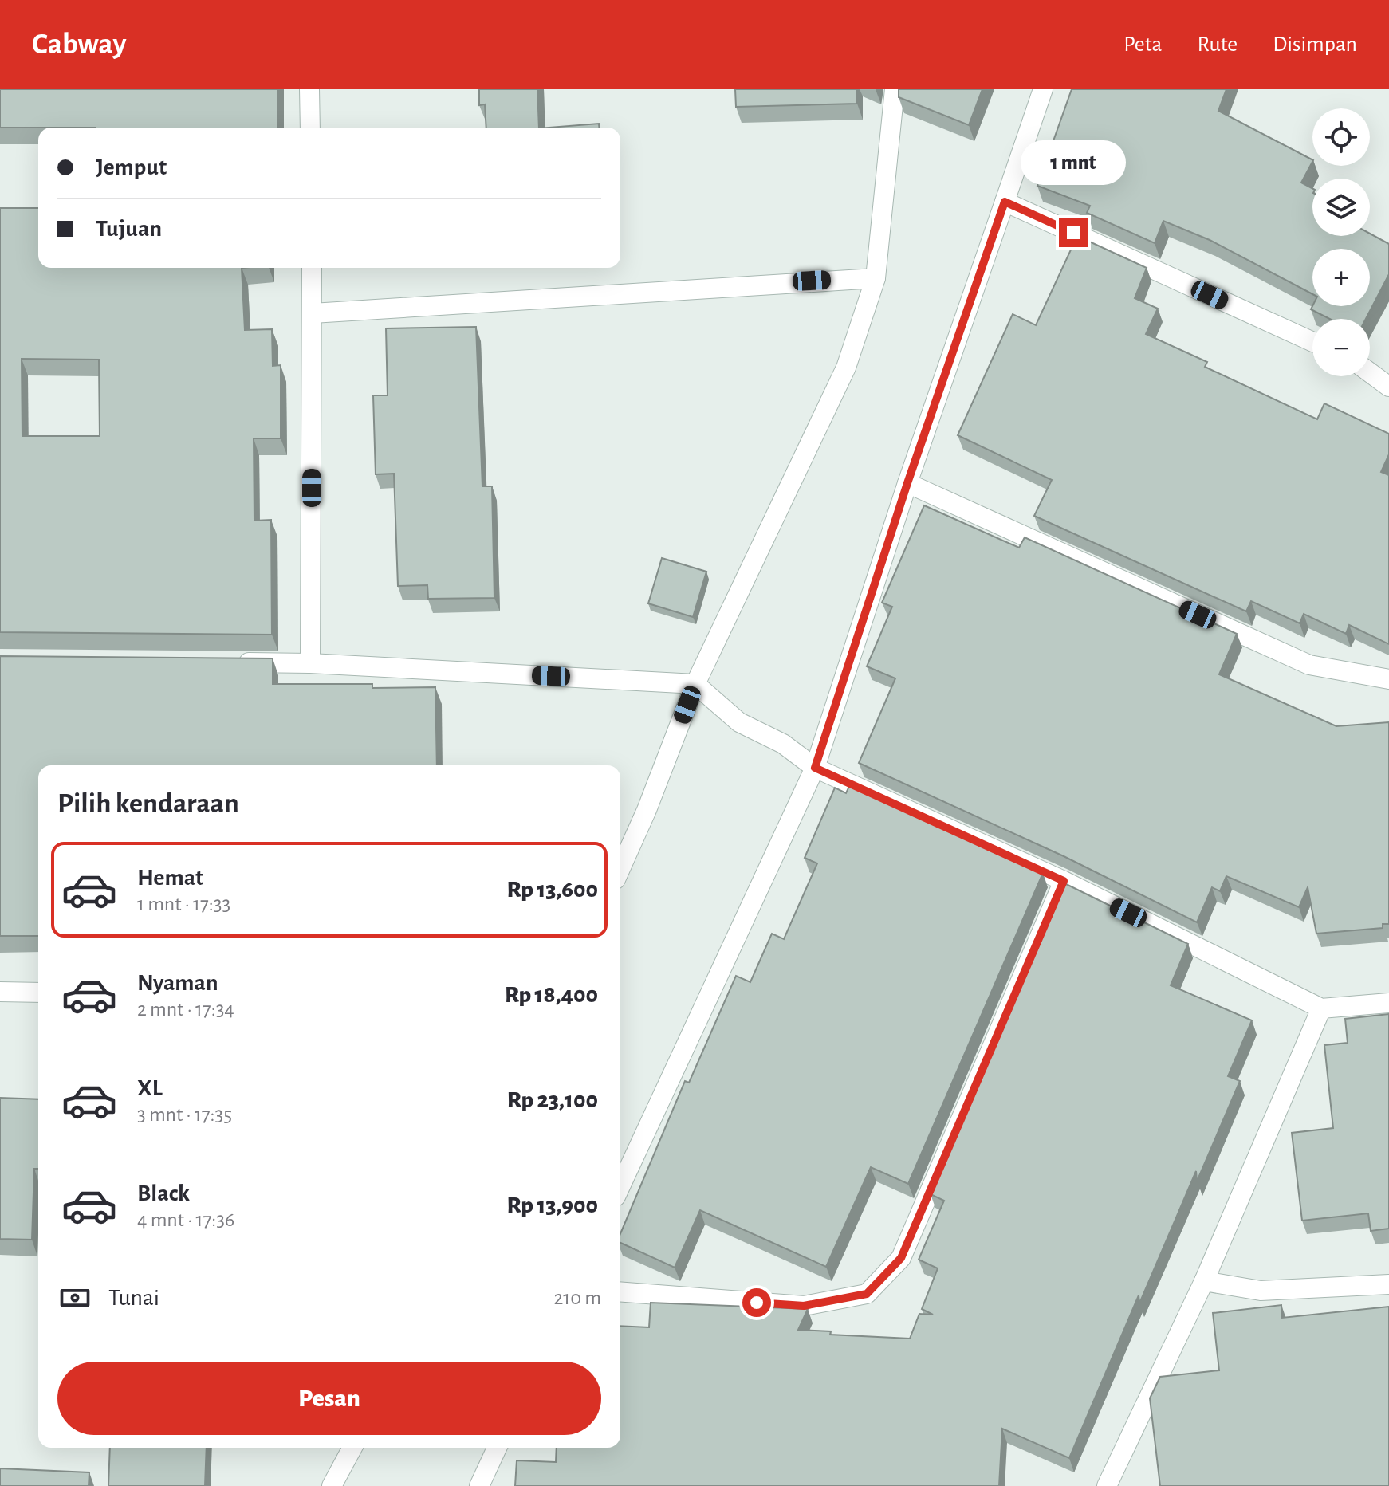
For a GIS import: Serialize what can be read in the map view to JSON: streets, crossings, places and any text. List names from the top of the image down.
{
  "page": {
    "header": "Cabway",
    "nav": ["Peta", "Rute", "Disimpan"],
    "map_buttons": ["+", "−"],
    "banner": ["Jemput", "Tujuan"],
    "bubble": "1 mnt",
    "heading": "Pilih kendaraan",
    "list": [
      {
        "name": "Hemat",
        "note": "1 mnt · 17:33",
        "value": "Rp 13,600"
      },
      {
        "name": "Nyaman",
        "note": "2 mnt · 17:34",
        "value": "Rp 18,400"
      },
      {
        "name": "XL",
        "note": "3 mnt · 17:35",
        "value": "Rp 23,100"
      },
      {
        "name": "Black",
        "note": "4 mnt · 17:36",
        "value": "Rp 13,900"
      }
    ],
    "pay": ["Tunai", "210 m"],
    "buttons": "Pesan"
  }
}
